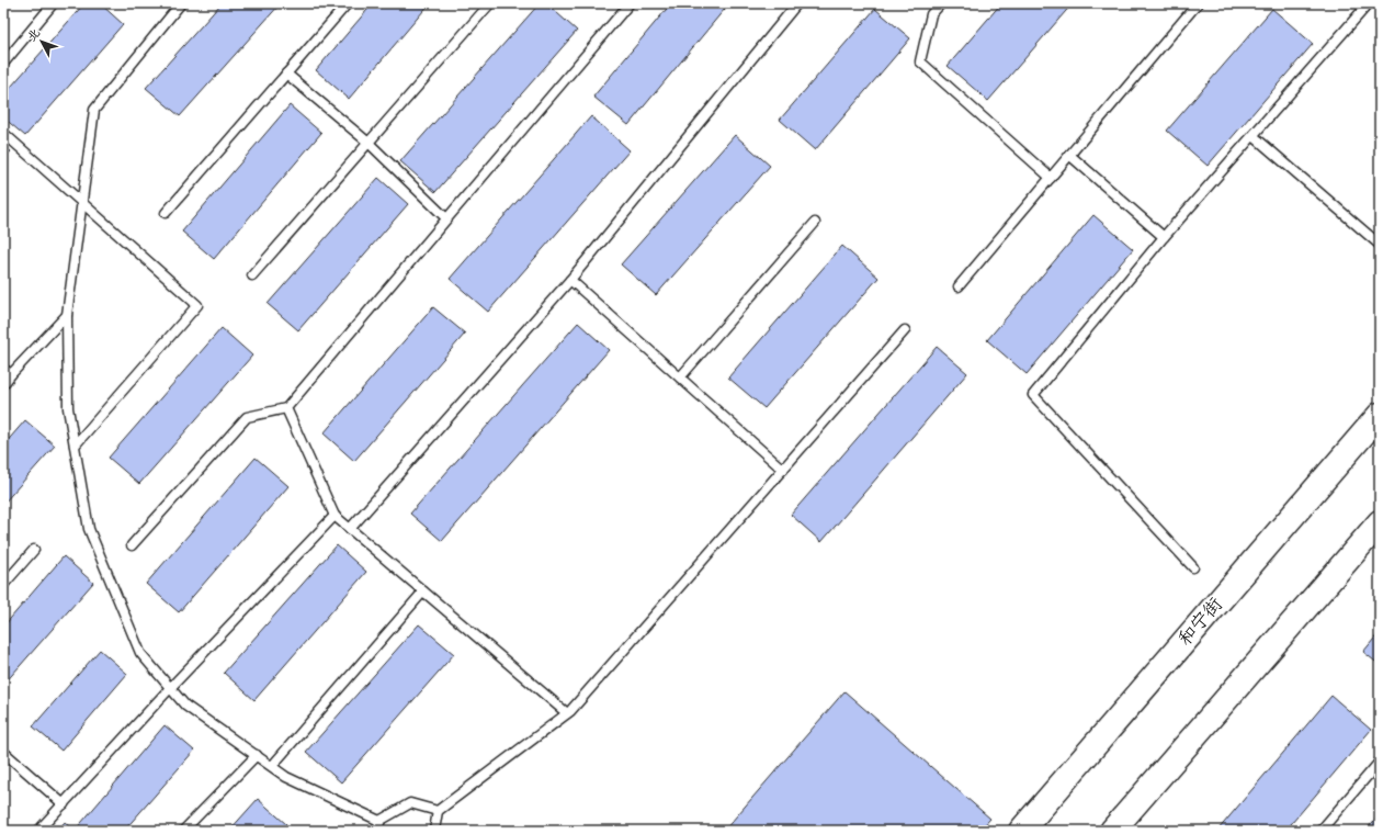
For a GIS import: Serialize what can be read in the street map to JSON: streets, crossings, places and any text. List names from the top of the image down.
{
  "streets": {
    "main road": ["和宁街"]
  },
  "north": "top left"
}
